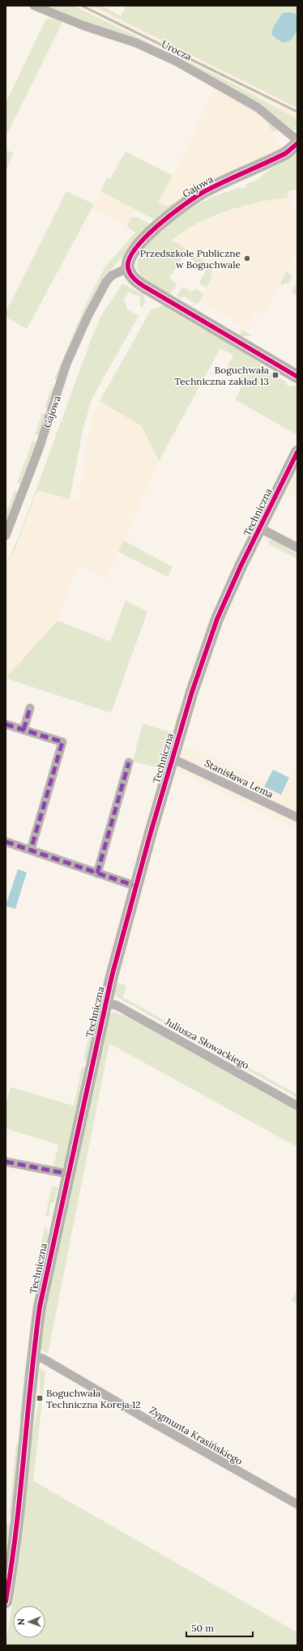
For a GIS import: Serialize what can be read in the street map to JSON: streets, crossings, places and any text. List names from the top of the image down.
{
  "streets": {
    "street": [
      "Urocza",
      "Gajowa",
      "Techniczna",
      "Stanisława Lema",
      "Juliusza Słowackiego",
      "Zygmunta Krasińskiego"
    ]
  },
  "crossings": [
    ["Techniczna", "Stanisława Lema"],
    ["Techniczna", "Juliusza Słowackiego"],
    ["Techniczna", "Zygmunta Krasińskiego"]
  ],
  "places": {
    "other": ["Przedszkole Publiczne w Boguchwale"],
    "transit": ["Boguchwała Techniczna zakład 13", "Boguchwała Techniczna Koreja 12"]
  },
  "scale_bar": "50 m",
  "north": "left"
}
